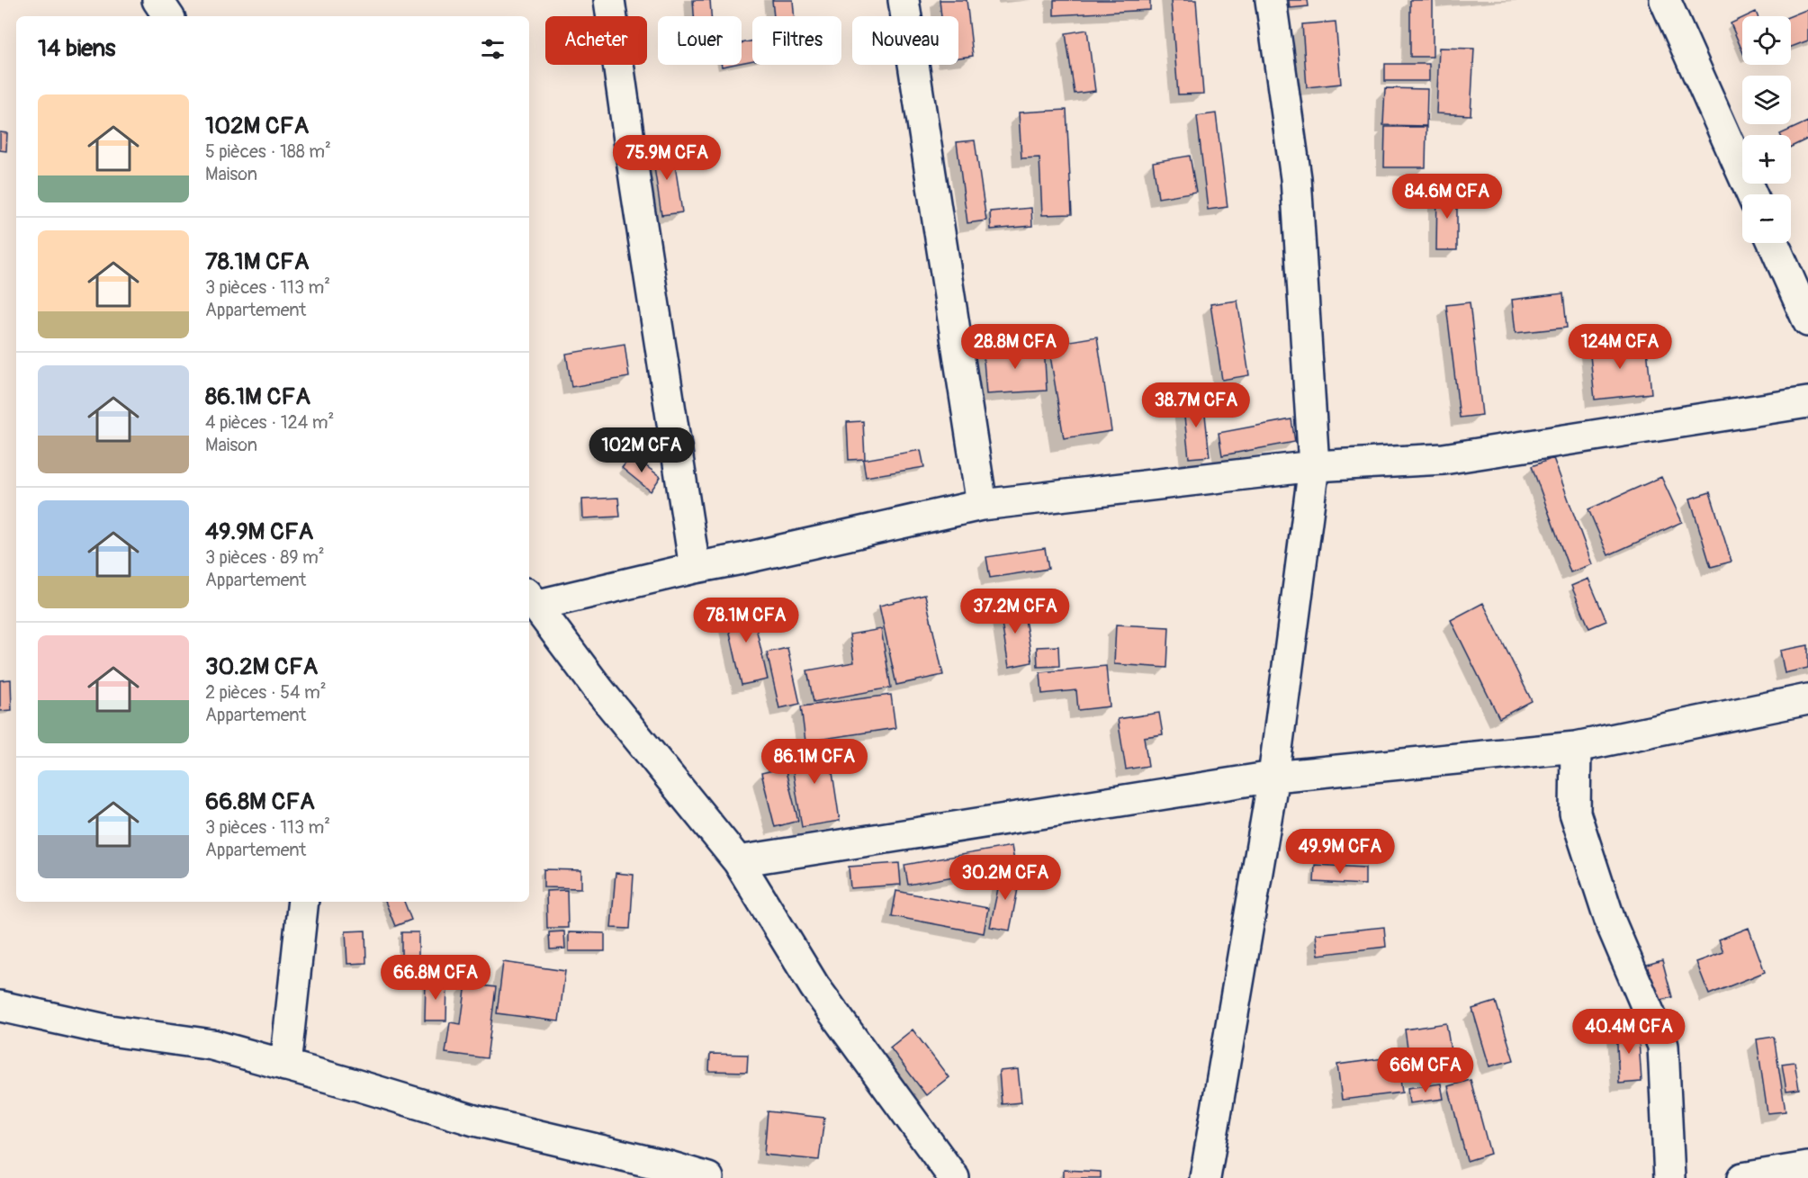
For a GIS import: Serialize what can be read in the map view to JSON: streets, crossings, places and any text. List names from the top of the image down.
{
  "page": {
    "map_buttons": ["+", "−"],
    "chip": [
      "Acheter",
      "Louer",
      "Filtres",
      "Nouveau"
    ],
    "heading": "14 biens",
    "list": [
      {
        "name": "102M CFA",
        "note": "5 pièces · 188 m² · Maison"
      },
      {
        "name": "78.1M CFA",
        "note": "3 pièces · 113 m² · Appartement"
      },
      {
        "name": "86.1M CFA",
        "note": "4 pièces · 124 m² · Maison"
      },
      {
        "name": "49.9M CFA",
        "note": "3 pièces · 89 m² · Appartement"
      },
      {
        "name": "30.2M CFA",
        "note": "2 pièces · 54 m² · Appartement"
      },
      {
        "name": "66.8M CFA",
        "note": "3 pièces · 113 m² · Appartement"
      }
    ],
    "price": [
      "75.9M CFA",
      "84.6M CFA",
      "28.8M CFA",
      "124M CFA",
      "38.7M CFA",
      "102M CFA",
      "37.2M CFA",
      "78.1M CFA",
      "86.1M CFA",
      "49.9M CFA",
      "30.2M CFA",
      "66.8M CFA",
      "40.4M CFA",
      "66M CFA"
    ]
  }
}
